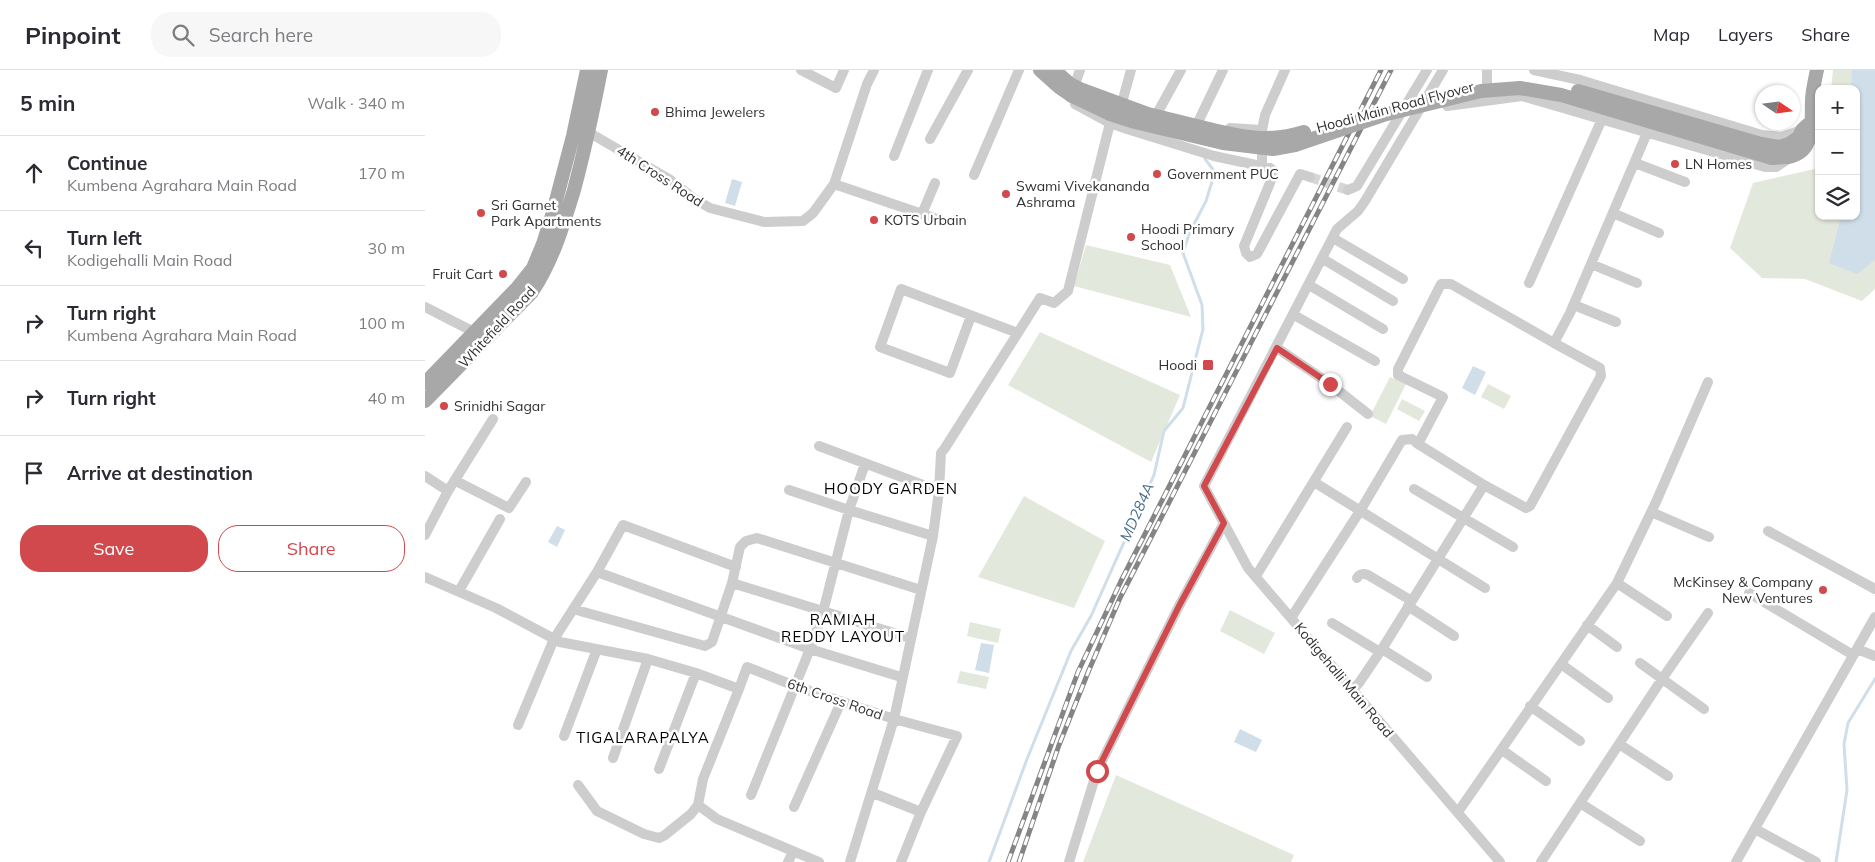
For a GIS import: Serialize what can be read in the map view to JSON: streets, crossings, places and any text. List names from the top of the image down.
{
  "streets": {
    "main road": ["Hoodi Main Road Flyover", "Whitefield Road"],
    "street": ["4th Cross Road", "Kodigehalli Main Road", "6th Cross Road"]
  },
  "crossings": [
    ["4th Cross Road", "Whitefield Road"]
  ],
  "districts": ["HOODY GARDEN", "RAMIAH REDDY LAYOUT", "TIGALARAPALYA"],
  "water": ["MD284A"],
  "places": {
    "other": [
      "Bhima Jewelers",
      "LN Homes",
      "Government PUC",
      "Swami Vivekananda Ashrama",
      "Sri Garnet Park Apartments",
      "KOTS Urbain",
      "Hoodi Primary School",
      "Fruit Cart",
      "Srinidhi Sagar",
      "McKinsey & Company New Ventures"
    ],
    "transit": ["Hoodi"]
  },
  "north": "right",
  "page": {
    "header": "Pinpoint",
    "search": "Search here",
    "nav": ["Map", "Layers", "Share"],
    "heading": ["5 min", "Walk · 340 m"],
    "map_buttons": ["+", "−"],
    "list": [
      ["Continue", "Kumbena Agrahara Main Road", "170 m"],
      ["Turn left", "Kodigehalli Main Road", "30 m"],
      ["Turn right", "Kumbena Agrahara Main Road", "100 m"],
      ["Turn right", "40 m"],
      "Arrive at destination"
    ],
    "buttons": ["Save", "Share"]
  }
}
